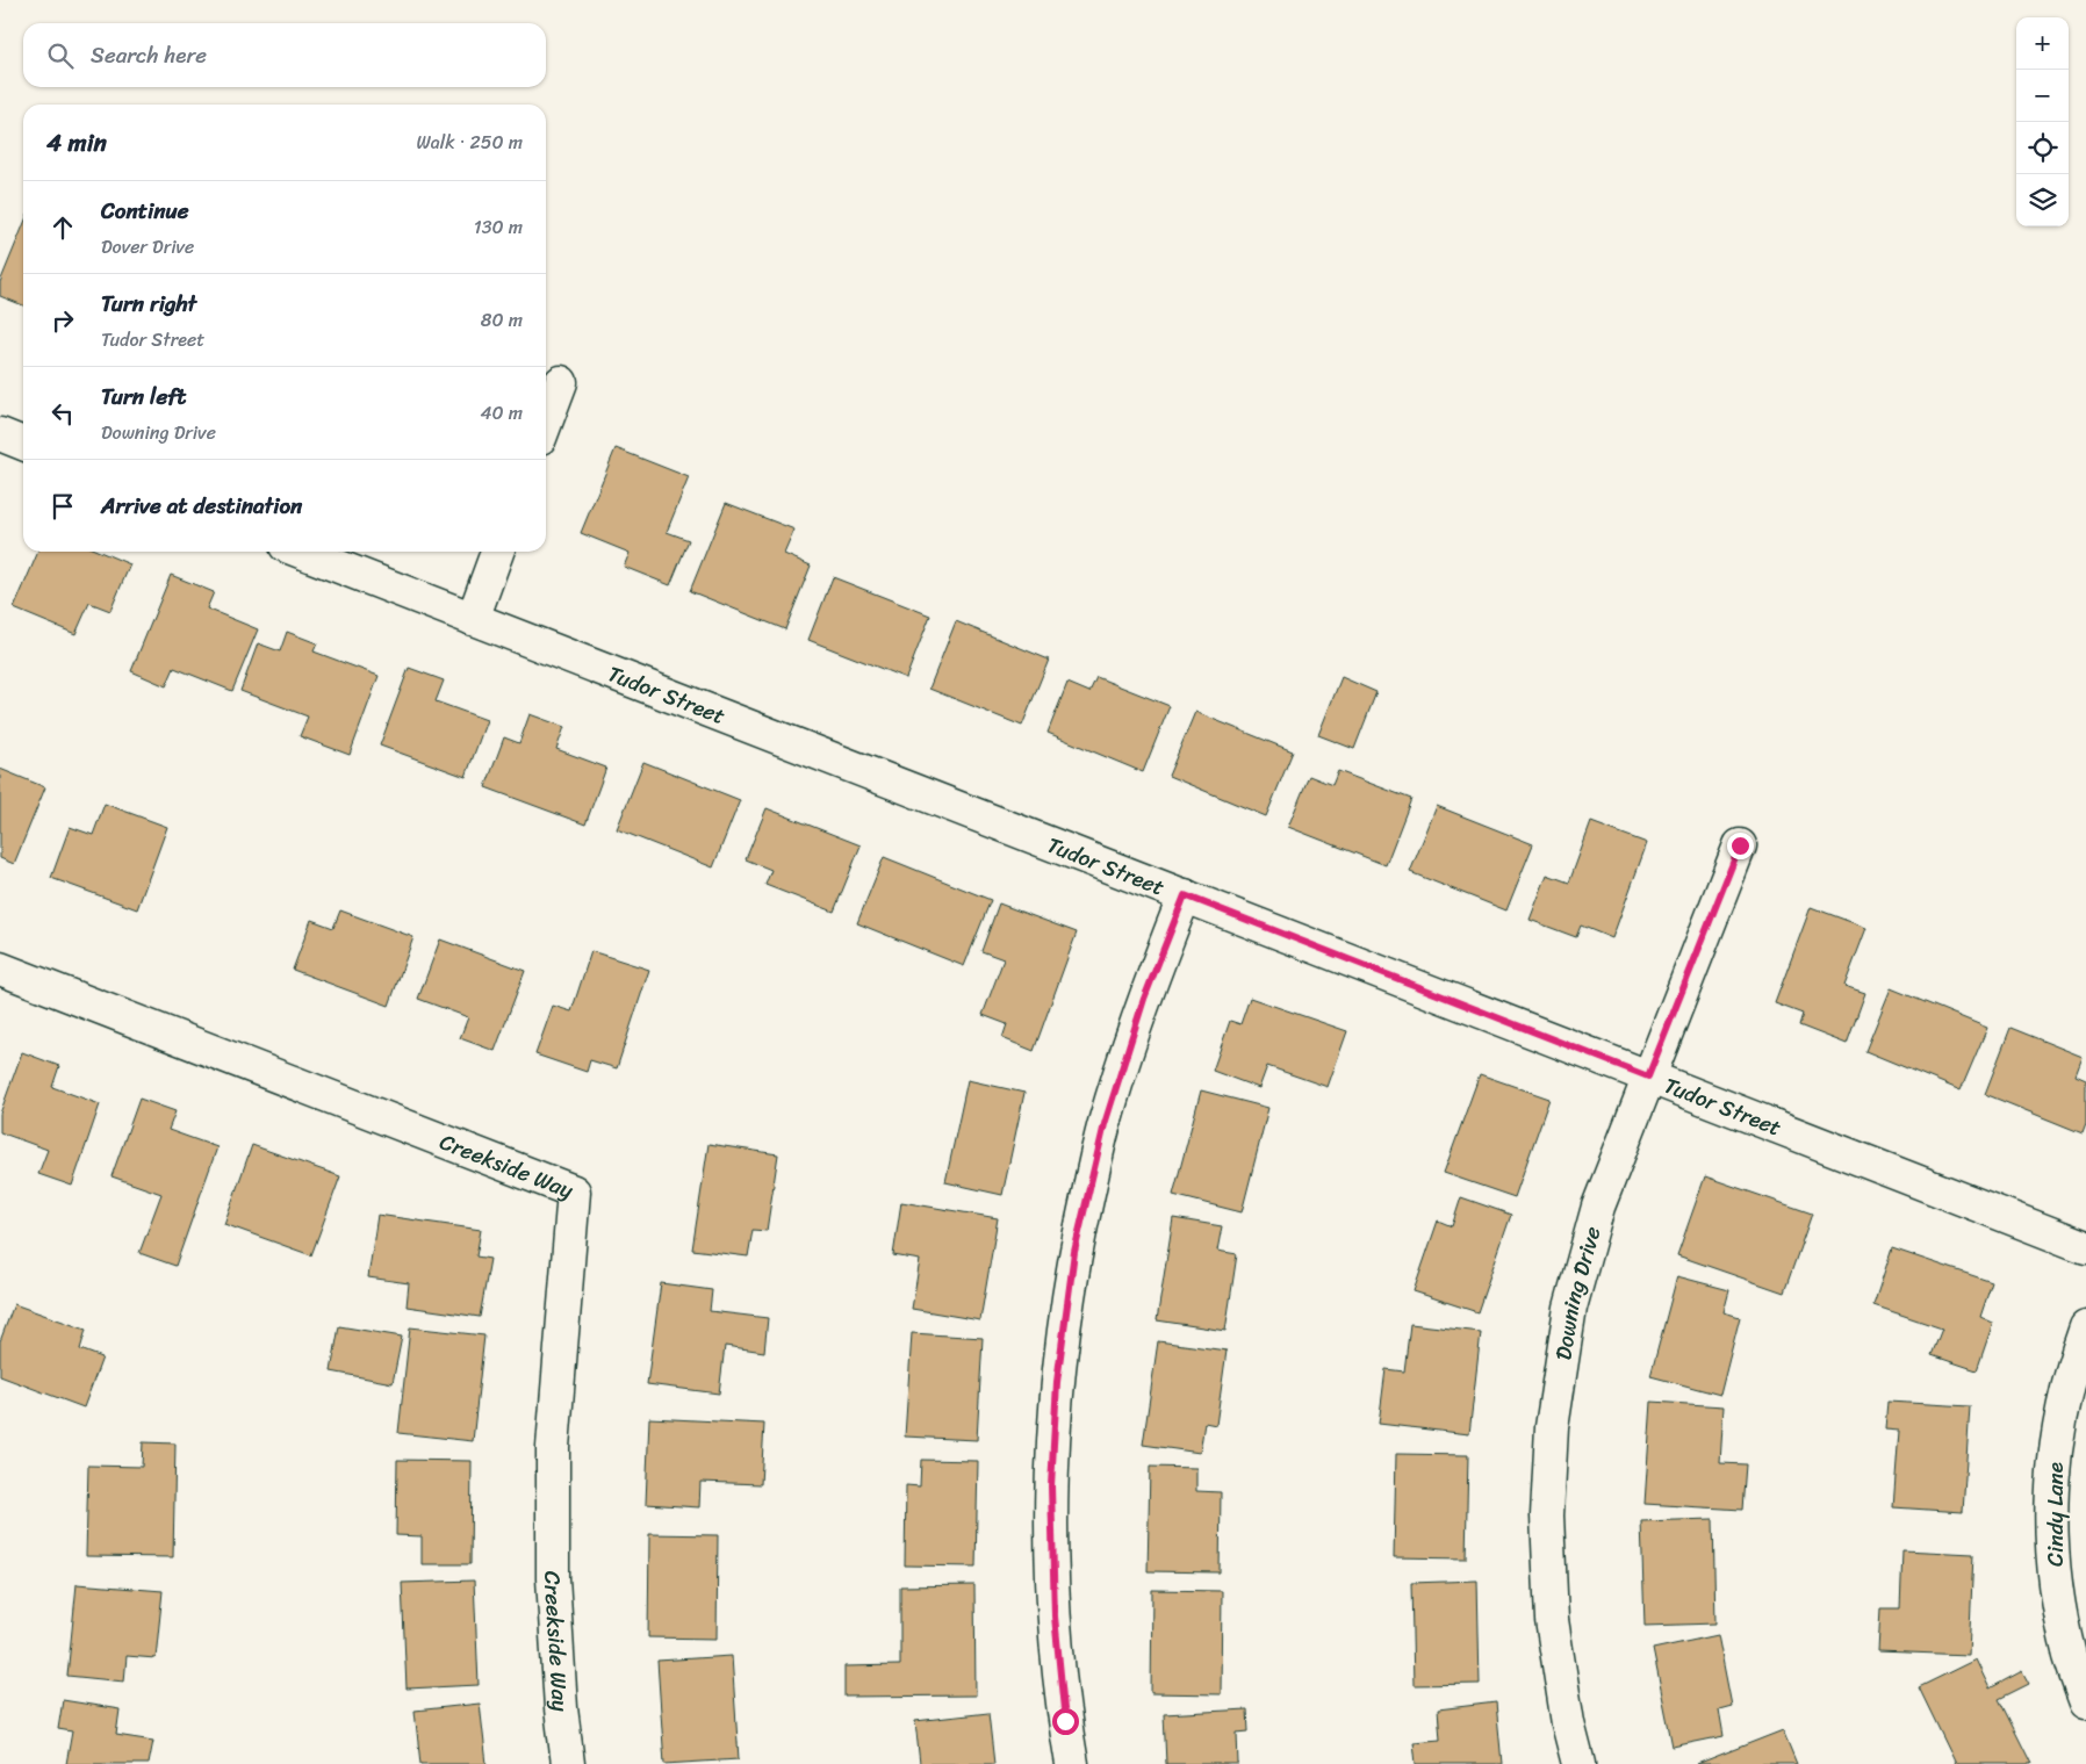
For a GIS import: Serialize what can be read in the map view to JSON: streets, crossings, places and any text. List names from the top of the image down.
{
  "streets": {
    "street": [
      "Tudor Street",
      "Creekside Way",
      "Downing Drive",
      "Cindy Lane"
    ]
  },
  "crossings": [
    ["Tudor Street", "Downing Drive"]
  ],
  "page": {
    "map_buttons": ["+", "−"],
    "search": "Search here",
    "heading": ["4 min", "Walk · 250 m"],
    "list": [
      ["Continue", "Dover Drive", "130 m"],
      ["Turn right", "Tudor Street", "80 m"],
      ["Turn left", "Downing Drive", "40 m"],
      "Arrive at destination"
    ]
  }
}
